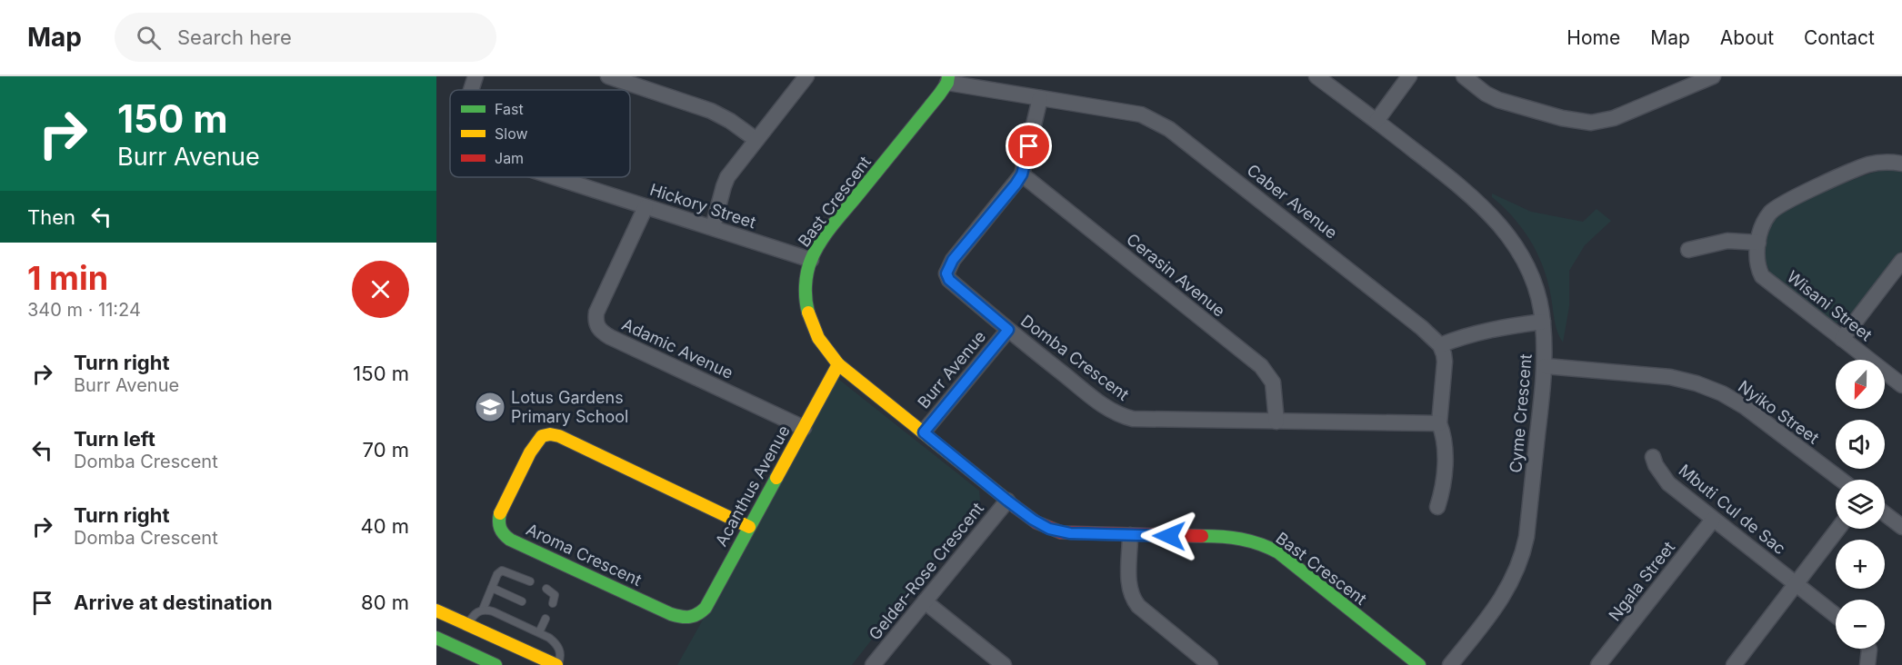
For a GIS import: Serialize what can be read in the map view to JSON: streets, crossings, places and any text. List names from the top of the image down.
{
  "streets": {
    "street": [
      "Bast Crescent",
      "Caber Avenue",
      "Hickory Street",
      "Cerasin Avenue",
      "Wisani Street",
      "Adamic Avenue",
      "Domba Crescent",
      "Burr Avenue",
      "Nyiko Street",
      "Cyme Crescent",
      "Acanthus Avenue",
      "Mbuti Cul de Sac",
      "Aroma Crescent",
      "Gelder-Rose Crescent",
      "Ngala Street"
    ]
  },
  "crossings": [
    ["Bast Crescent", "Caber Avenue"],
    ["Bast Crescent", "Hickory Street"],
    ["Bast Crescent", "Burr Avenue"],
    ["Bast Crescent", "Acanthus Avenue"],
    ["Bast Crescent", "Gelder-Rose Crescent"],
    ["Caber Avenue", "Domba Crescent"],
    ["Hickory Street", "Adamic Avenue"],
    ["Cerasin Avenue", "Domba Crescent"],
    ["Adamic Avenue", "Acanthus Avenue"],
    ["Domba Crescent", "Burr Avenue"],
    ["Nyiko Street", "Cyme Crescent"],
    ["Acanthus Avenue", "Aroma Crescent"],
    ["Mbuti Cul de Sac", "Ngala Street"]
  ],
  "places": {
    "school or university": ["Lotus Gardens Primary School"]
  },
  "legend": ["Fast", "Slow", "Jam"],
  "north": "bottom",
  "page": {
    "header": "Map",
    "search": "Search here",
    "nav": [
      "Home",
      "Map",
      "About",
      "Contact"
    ],
    "turn": ["150 m", "Burr Avenue"],
    "then": "Then",
    "heading": ["1 min", "340 m · 11:24"],
    "list": [
      {
        "name": "Turn right",
        "note": "Burr Avenue",
        "value": "150 m"
      },
      {
        "name": "Turn left",
        "note": "Domba Crescent",
        "value": "70 m"
      },
      {
        "name": "Turn right",
        "note": "Domba Crescent",
        "value": "40 m"
      },
      {
        "name": "Arrive at destination",
        "value": "80 m"
      }
    ],
    "map_buttons": ["+", "−"]
  }
}
